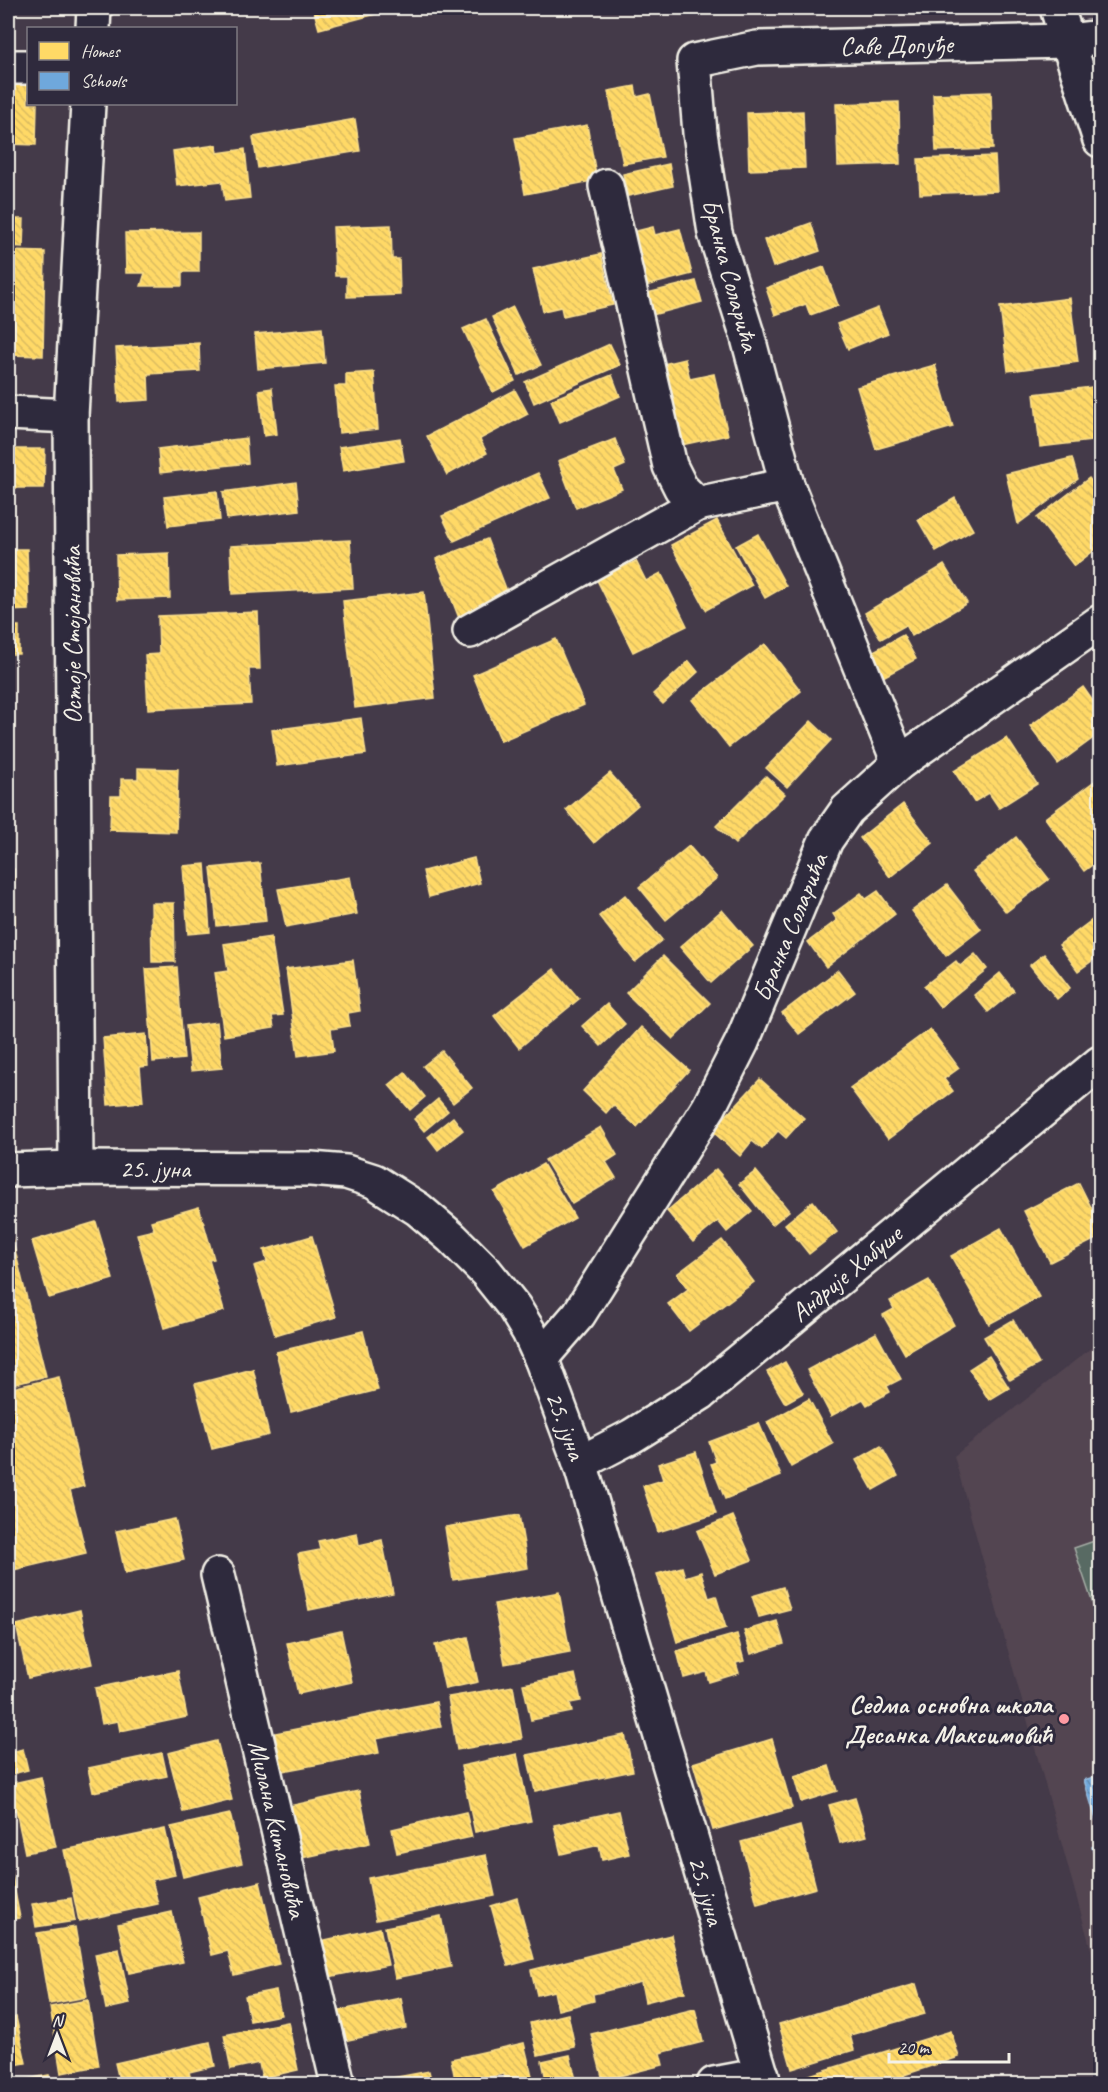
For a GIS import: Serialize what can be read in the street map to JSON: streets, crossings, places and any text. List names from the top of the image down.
{
  "streets": {
    "street": [
      "Саве Допуђе",
      "Бранка Соларића",
      "Остоје Стојановића",
      "25. јуна",
      "Андрије Хабуше",
      "Милана Китановића"
    ]
  },
  "crossings": [
    ["Саве Допуђе", "Бранка Соларића"],
    ["Бранка Соларића", "25. јуна"],
    ["Остоје Стојановића", "25. јуна"],
    ["25. јуна", "Андрије Хабуше"]
  ],
  "places": ["Седма основна школа Десанка Максимовић"],
  "legend": ["Homes", "Schools"],
  "scale_bar": "20 m",
  "north": "top"
}
